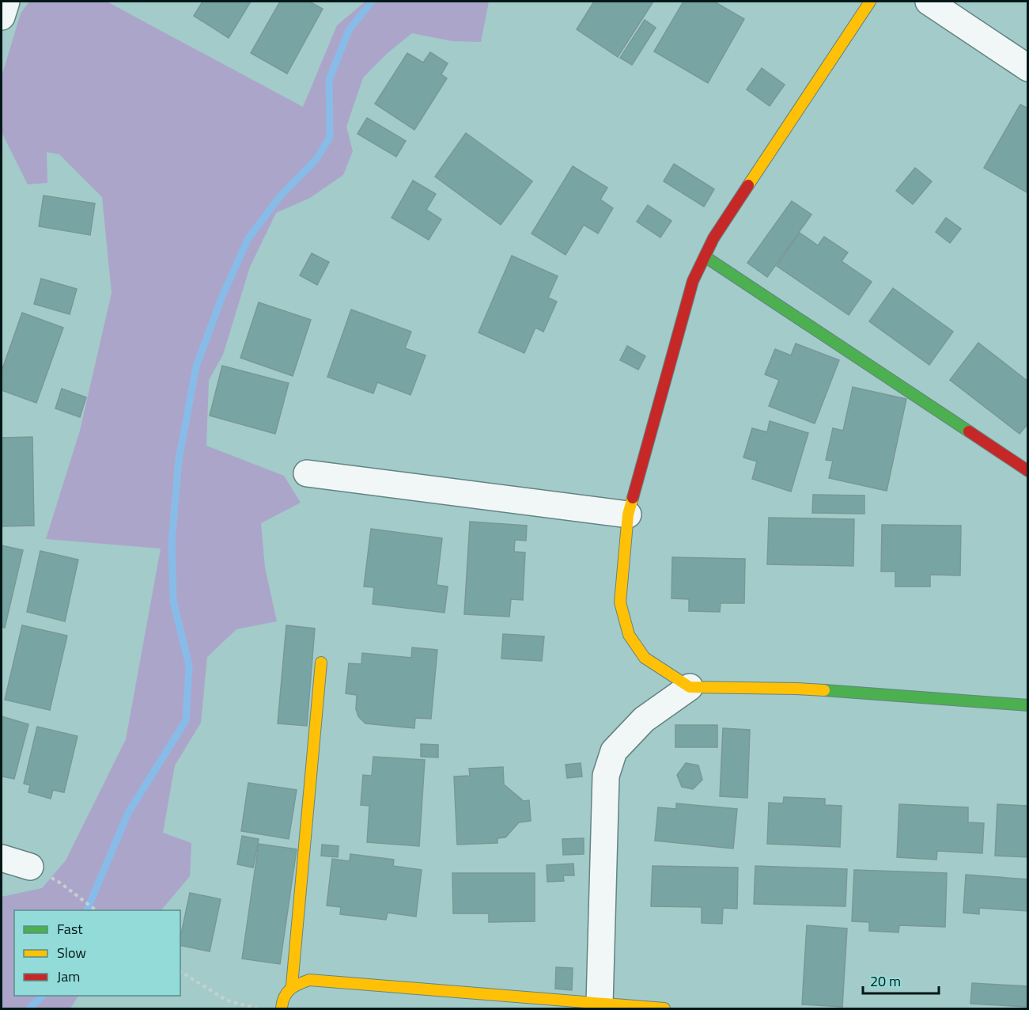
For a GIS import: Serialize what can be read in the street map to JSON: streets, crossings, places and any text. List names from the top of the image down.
{
  "legend": ["Fast", "Slow", "Jam"],
  "scale_bar": "20 m"
}
